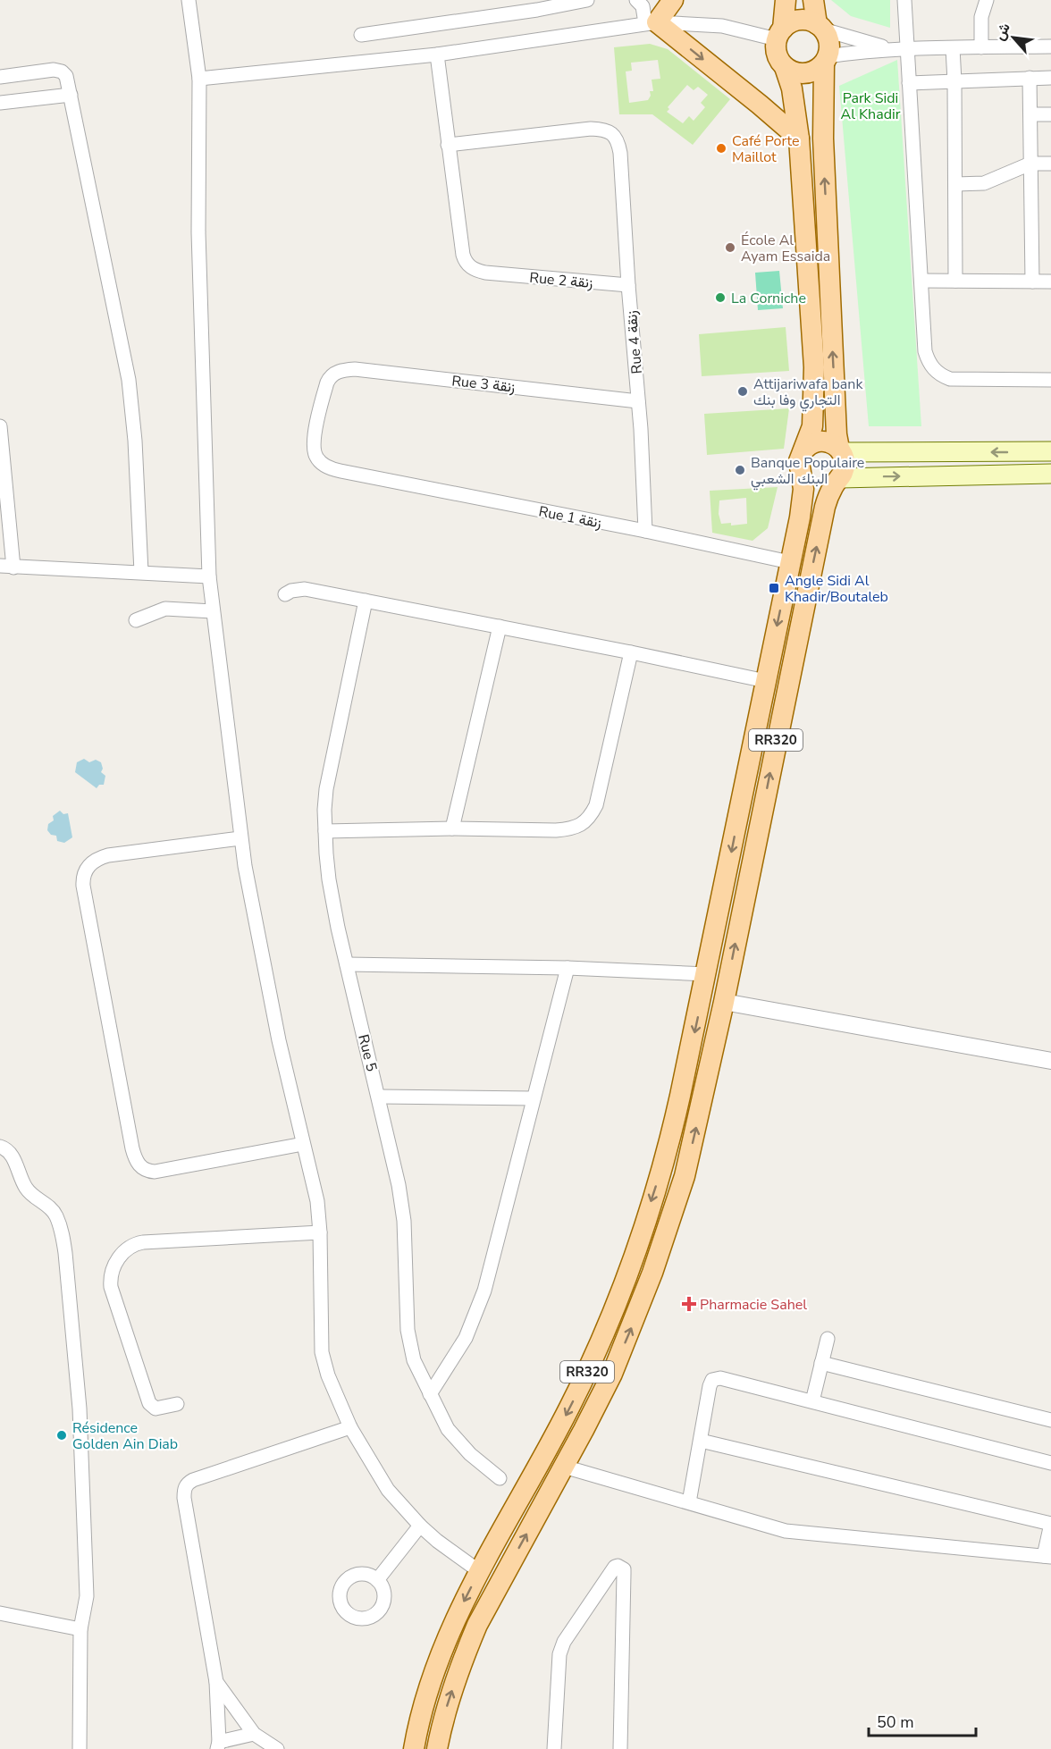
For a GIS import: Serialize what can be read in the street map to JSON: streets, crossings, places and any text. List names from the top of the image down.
{
  "streets": {
    "main road": ["RR320"],
    "street": [
      "Rue 2 زنقة",
      "Rue 4 زنقة",
      "Rue 3 زنقة",
      "Rue 1 زنقة",
      "Rue 5"
    ]
  },
  "crossings": [
    ["Rue 2 زنقة", "Rue 4 زنقة"],
    ["Rue 4 زنقة", "Rue 3 زنقة"],
    ["Rue 4 زنقة", "Rue 1 زنقة"],
    ["Rue 3 زنقة", "Rue 1 زنقة"],
    ["Rue 1 زنقة", "RR320"]
  ],
  "parks": ["Park Sidi Al Khadir"],
  "places": {
    "other": [
      "Café Porte Maillot",
      "École Al Ayam Essaida",
      "La Corniche",
      "Attijariwafa bank التجاري وفا بنك",
      "Banque Populaire البنك الشعبي",
      "Résidence Golden Ain Diab"
    ],
    "transit": ["Angle Sidi Al Khadir/Boutaleb"],
    "health": ["Pharmacie Sahel"]
  },
  "scale_bar": "50 m",
  "north": "top left"
}
